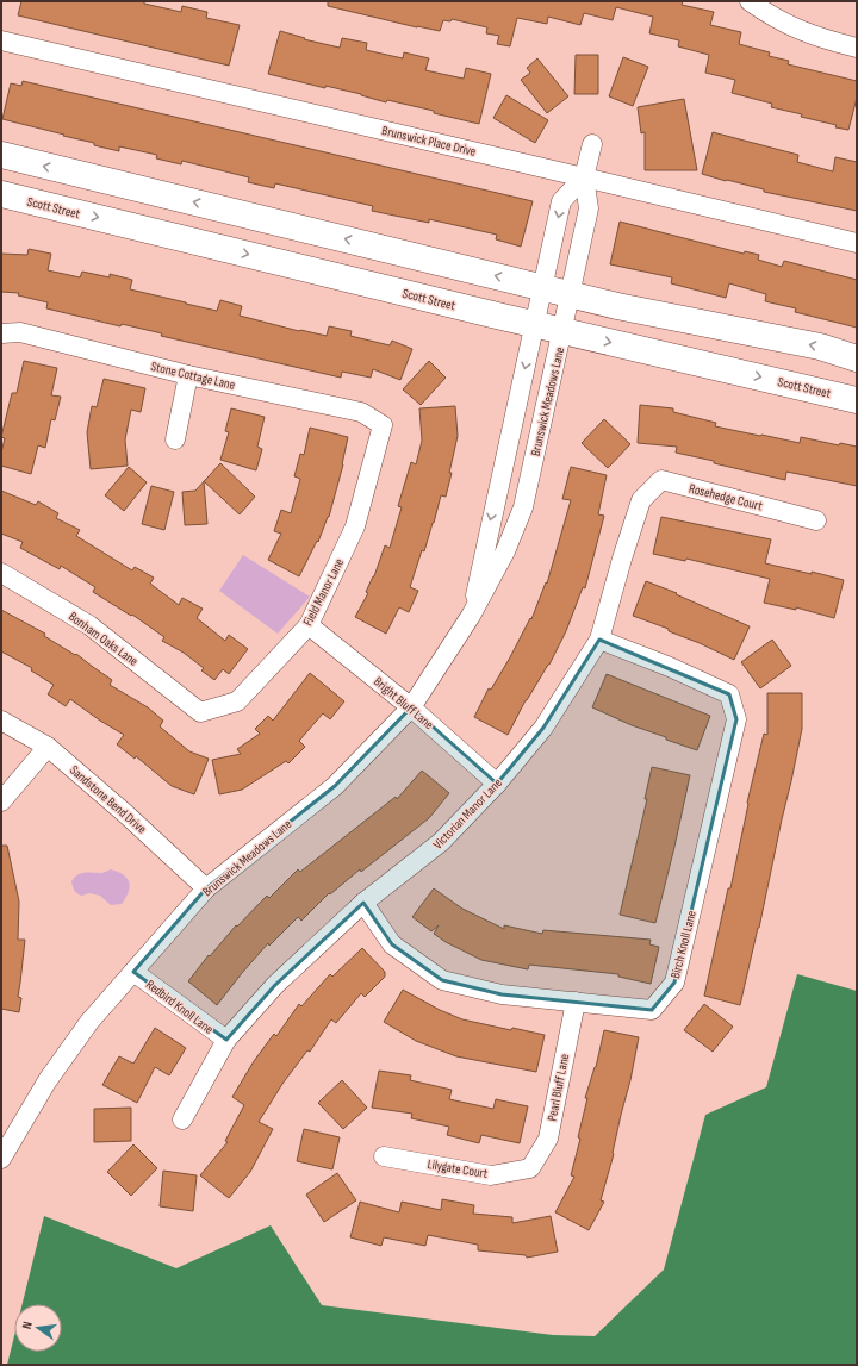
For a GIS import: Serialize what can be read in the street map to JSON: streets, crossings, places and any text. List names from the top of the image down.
{
  "streets": {
    "main road": ["Scott Street"],
    "street": [
      "Brunswick Place Drive",
      "Stone Cottage Lane",
      "Brunswick Meadows Lane",
      "Rosehedge Court",
      "Field Manor Lane",
      "Bonham Oaks Lane",
      "Bright Bluff Lane",
      "Sandstone Bend Drive",
      "Victorian Manor Lane",
      "Birch Knoll Lane",
      "Redbird Knoll Lane",
      "Pearl Bluff Lane",
      "Lilygate Court"
    ]
  },
  "crossings": [
    ["Brunswick Place Drive", "Brunswick Meadows Lane"],
    ["Scott Street", "Brunswick Meadows Lane"],
    ["Stone Cottage Lane", "Field Manor Lane"],
    ["Brunswick Meadows Lane", "Bright Bluff Lane"],
    ["Brunswick Meadows Lane", "Sandstone Bend Drive"],
    ["Brunswick Meadows Lane", "Redbird Knoll Lane"],
    ["Rosehedge Court", "Victorian Manor Lane"],
    ["Field Manor Lane", "Bonham Oaks Lane"],
    ["Field Manor Lane", "Bright Bluff Lane"],
    ["Bright Bluff Lane", "Victorian Manor Lane"],
    ["Victorian Manor Lane", "Birch Knoll Lane"],
    ["Victorian Manor Lane", "Redbird Knoll Lane"],
    ["Birch Knoll Lane", "Pearl Bluff Lane"],
    ["Pearl Bluff Lane", "Lilygate Court"]
  ],
  "north": "left"
}
